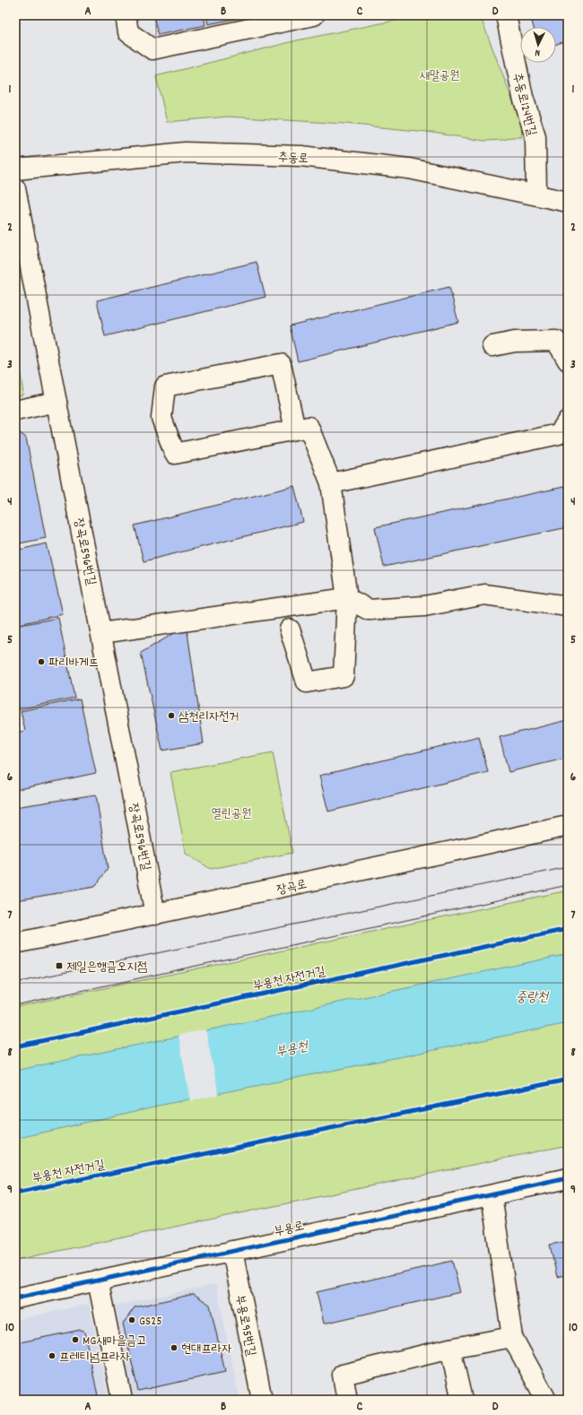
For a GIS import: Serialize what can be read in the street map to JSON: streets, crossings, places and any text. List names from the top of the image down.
{
  "streets": {
    "street": [
      "추동로124번길",
      "추동로",
      "장곡로596번길",
      "장곡로",
      "부용로",
      "부용로95번길"
    ],
    "cycle path": ["부용천 자전거길"]
  },
  "crossings": [
    ["추동로124번길", "추동로"],
    ["장곡로596번길", "장곡로"],
    ["부용로", "부용로95번길"]
  ],
  "water": ["중랑천", "부용천"],
  "parks": ["새말공원", "열린공원"],
  "places": {
    "other": [
      "파리바게뜨",
      "삼천리자전거",
      "GS25",
      "MG새마을금고",
      "현대프라자",
      "프레티넘프라자"
    ],
    "transit": ["제일은행금오지점"]
  },
  "north": "bottom",
  "grid": {
    "columns": [
      "A",
      "B",
      "C",
      "D"
    ],
    "rows": [
      "1",
      "2",
      "3",
      "4",
      "5",
      "6",
      "7",
      "8",
      "9",
      "10"
    ]
  }
}
